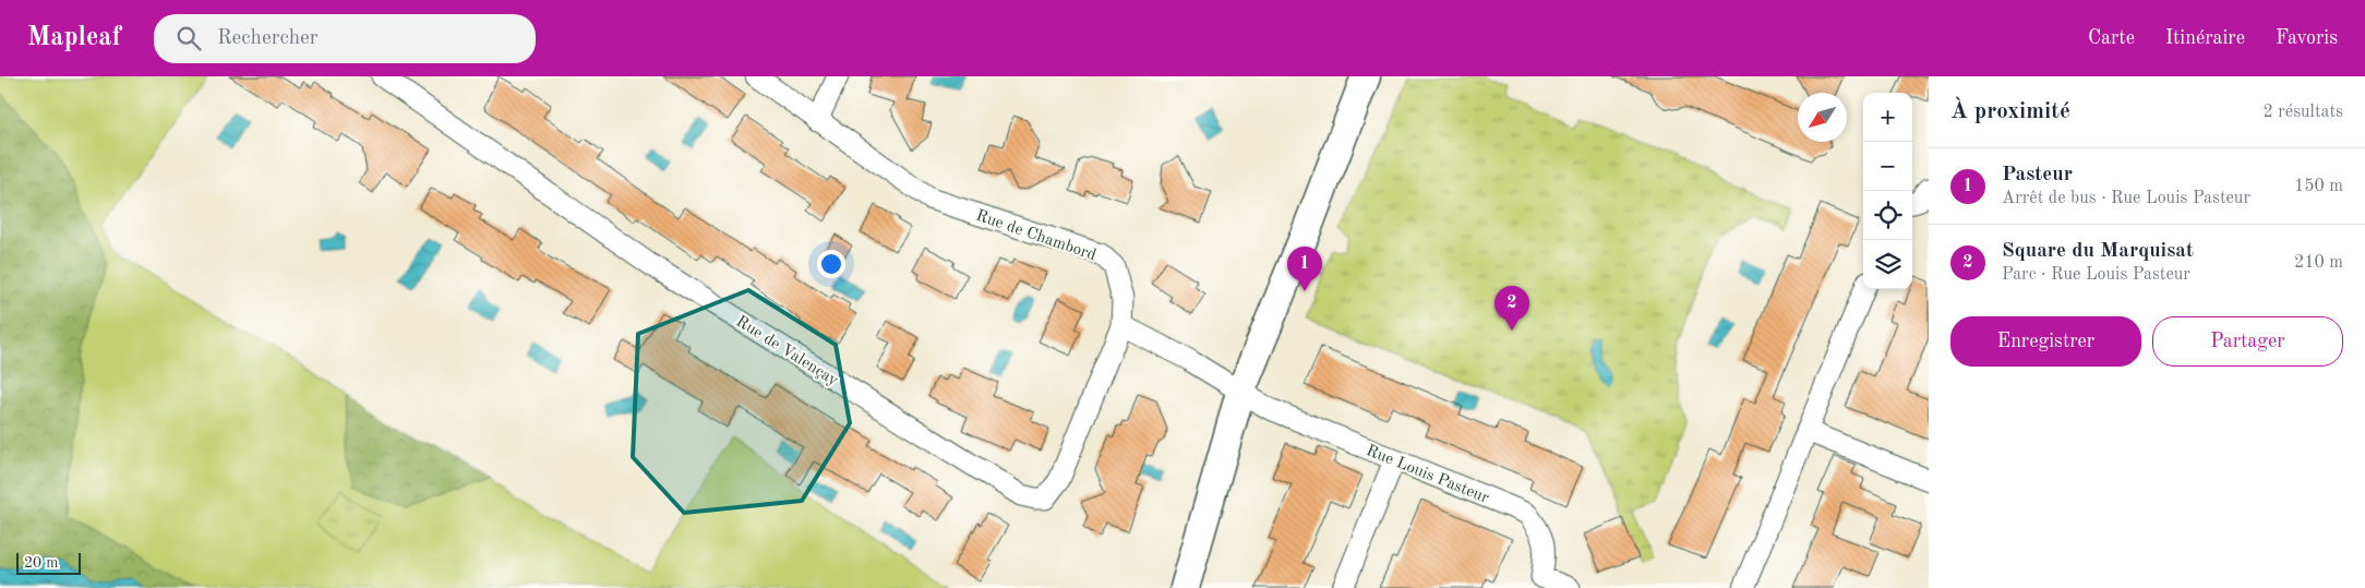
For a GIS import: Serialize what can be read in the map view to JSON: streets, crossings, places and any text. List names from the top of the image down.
{
  "streets": {
    "street": ["Rue de Chambord", "Rue de Valençay", "Rue Louis Pasteur"]
  },
  "crossings": [
    ["Rue de Chambord", "Rue de Valençay"]
  ],
  "scale_bar": "20 m",
  "north": "bottom left",
  "page": {
    "header": "Mapleaf",
    "search": "Rechercher",
    "nav": ["Carte", "Itinéraire", "Favoris"],
    "heading": ["À proximité", "2 résultats"],
    "map_buttons": ["+", "−"],
    "list": [
      {
        "mark": "1",
        "name": "Pasteur",
        "note": "Arrêt de bus · Rue Louis Pasteur",
        "value": "150 m"
      },
      {
        "mark": "2",
        "name": "Square du Marquisat",
        "note": "Parc · Rue Louis Pasteur",
        "value": "210 m"
      }
    ],
    "pins": ["1", "2"],
    "buttons": ["Enregistrer", "Partager"],
    "scale": "20 m"
  }
}
